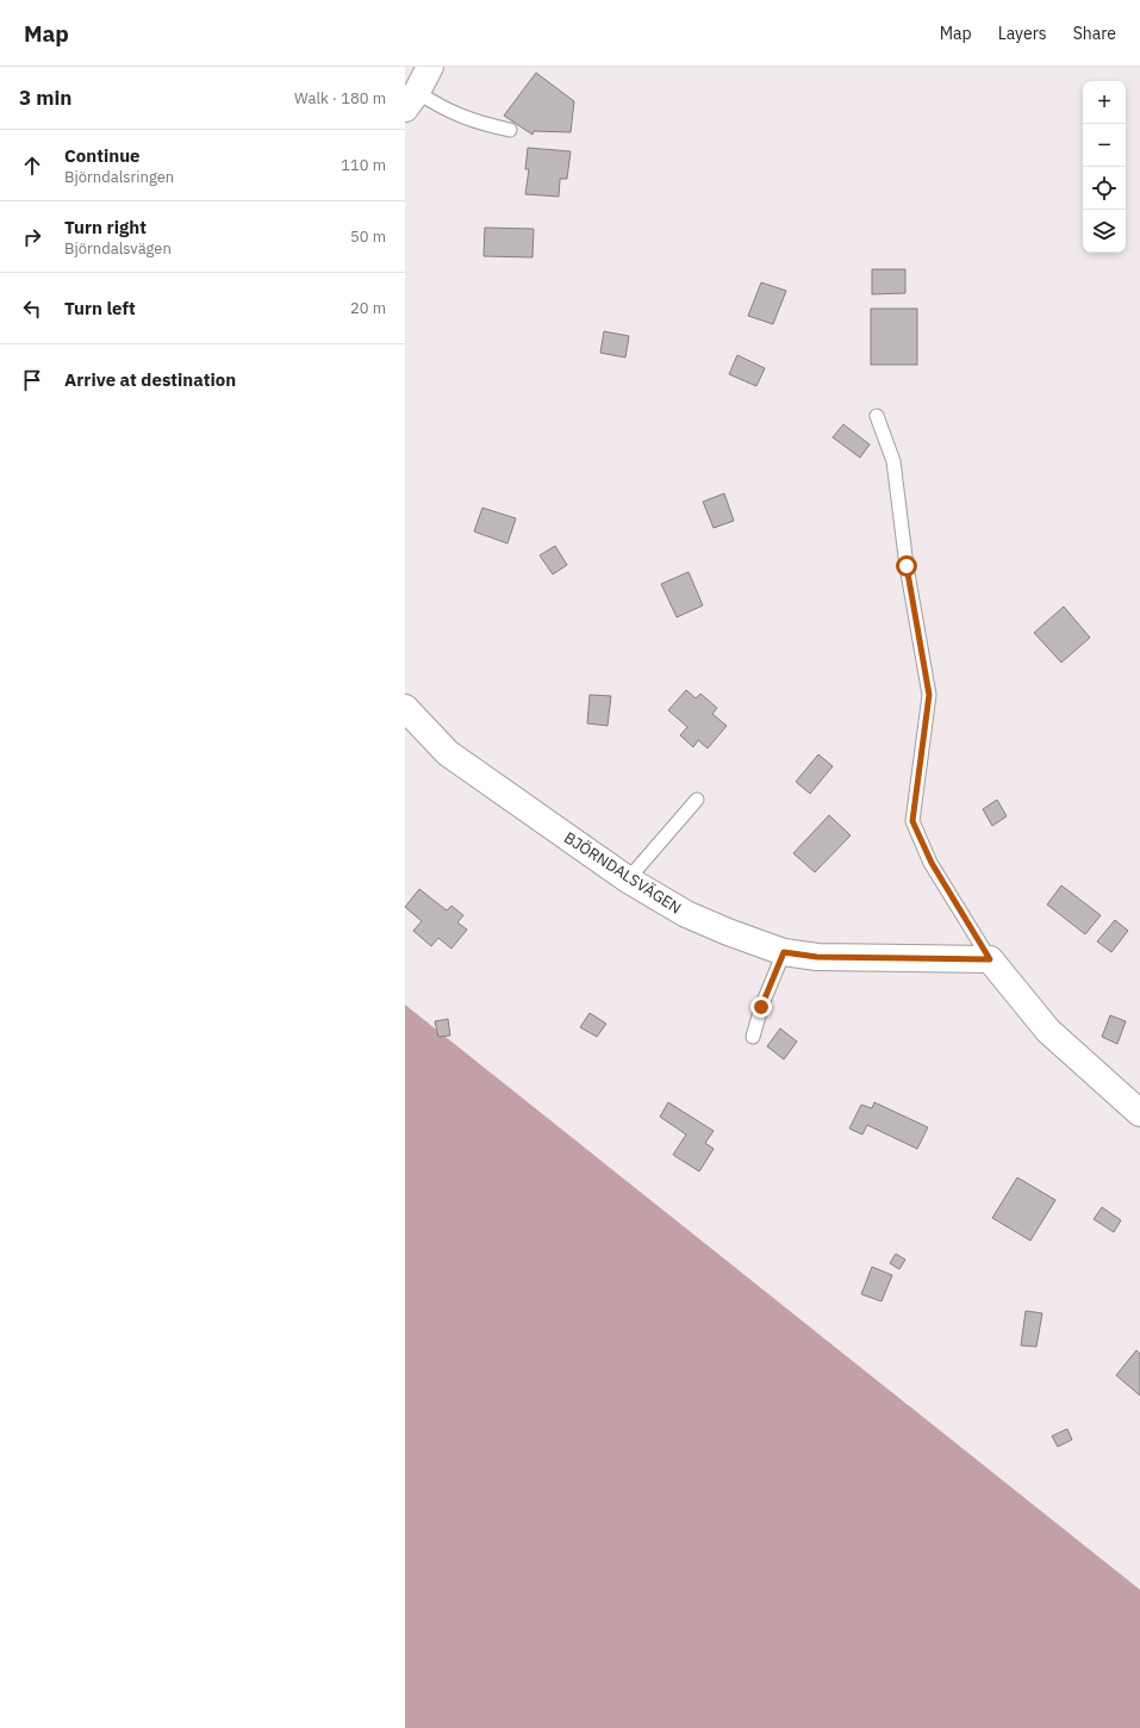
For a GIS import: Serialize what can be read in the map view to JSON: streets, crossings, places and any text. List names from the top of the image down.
{
  "streets": {
    "street": ["BJÖRNDALSVÄGEN"]
  },
  "page": {
    "header": "Map",
    "nav": ["Map", "Layers", "Share"],
    "heading": ["3 min", "Walk · 180 m"],
    "map_buttons": ["+", "−"],
    "list": [
      ["Continue", "Björndalsringen", "110 m"],
      ["Turn right", "Björndalsvägen", "50 m"],
      ["Turn left", "20 m"],
      "Arrive at destination"
    ]
  }
}
